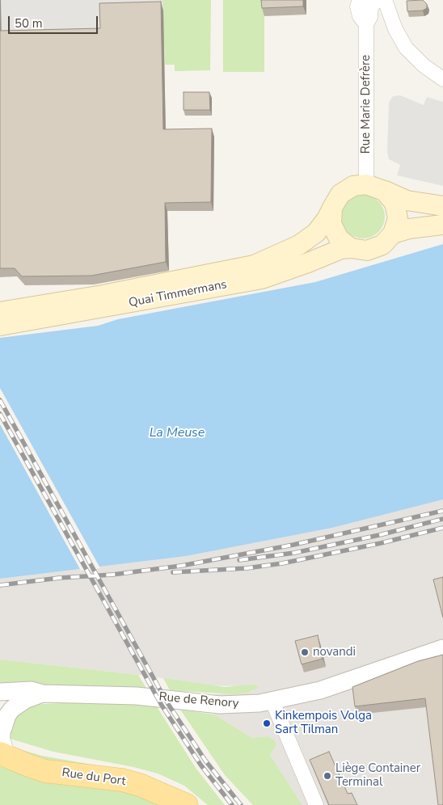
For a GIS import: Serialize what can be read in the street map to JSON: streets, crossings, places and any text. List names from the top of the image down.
{
  "streets": {
    "main road": ["Quai Timmermans", "Rue du Port"],
    "street": ["Rue Marie Defrère", "Rue de Renory"]
  },
  "crossings": [
    ["Rue Marie Defrère", "Quai Timmermans"],
    ["Rue de Renory", "Rue du Port"]
  ],
  "water": ["La Meuse"],
  "places": ["novandi", "Kinkempois Volga Sart Tilman", "Liège Container Terminal"],
  "scale_bar": "50 m"
}
